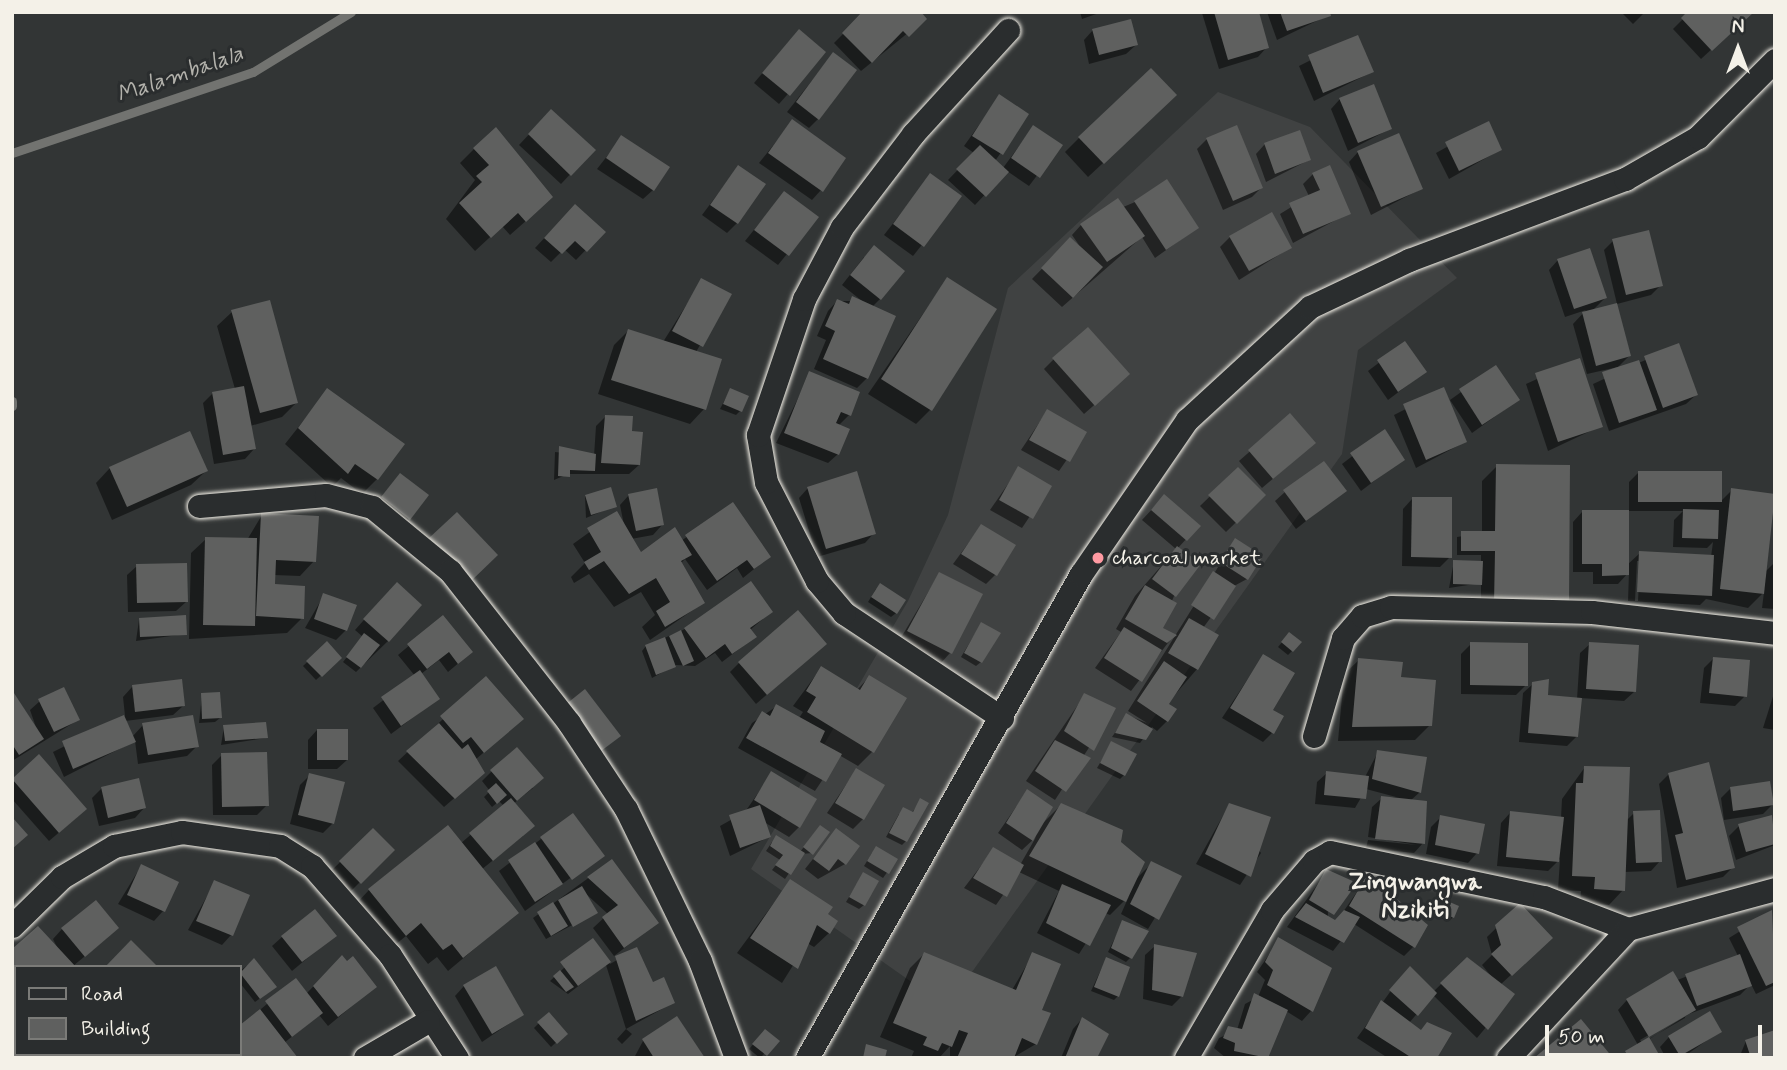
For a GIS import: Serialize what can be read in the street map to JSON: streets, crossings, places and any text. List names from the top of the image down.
{
  "districts": ["Zingwangwa Nzikiti"],
  "water": ["Malambalala"],
  "places": ["charcoal market"],
  "legend": ["Road", "Building"],
  "scale_bar": "50 m",
  "north": "top"
}
